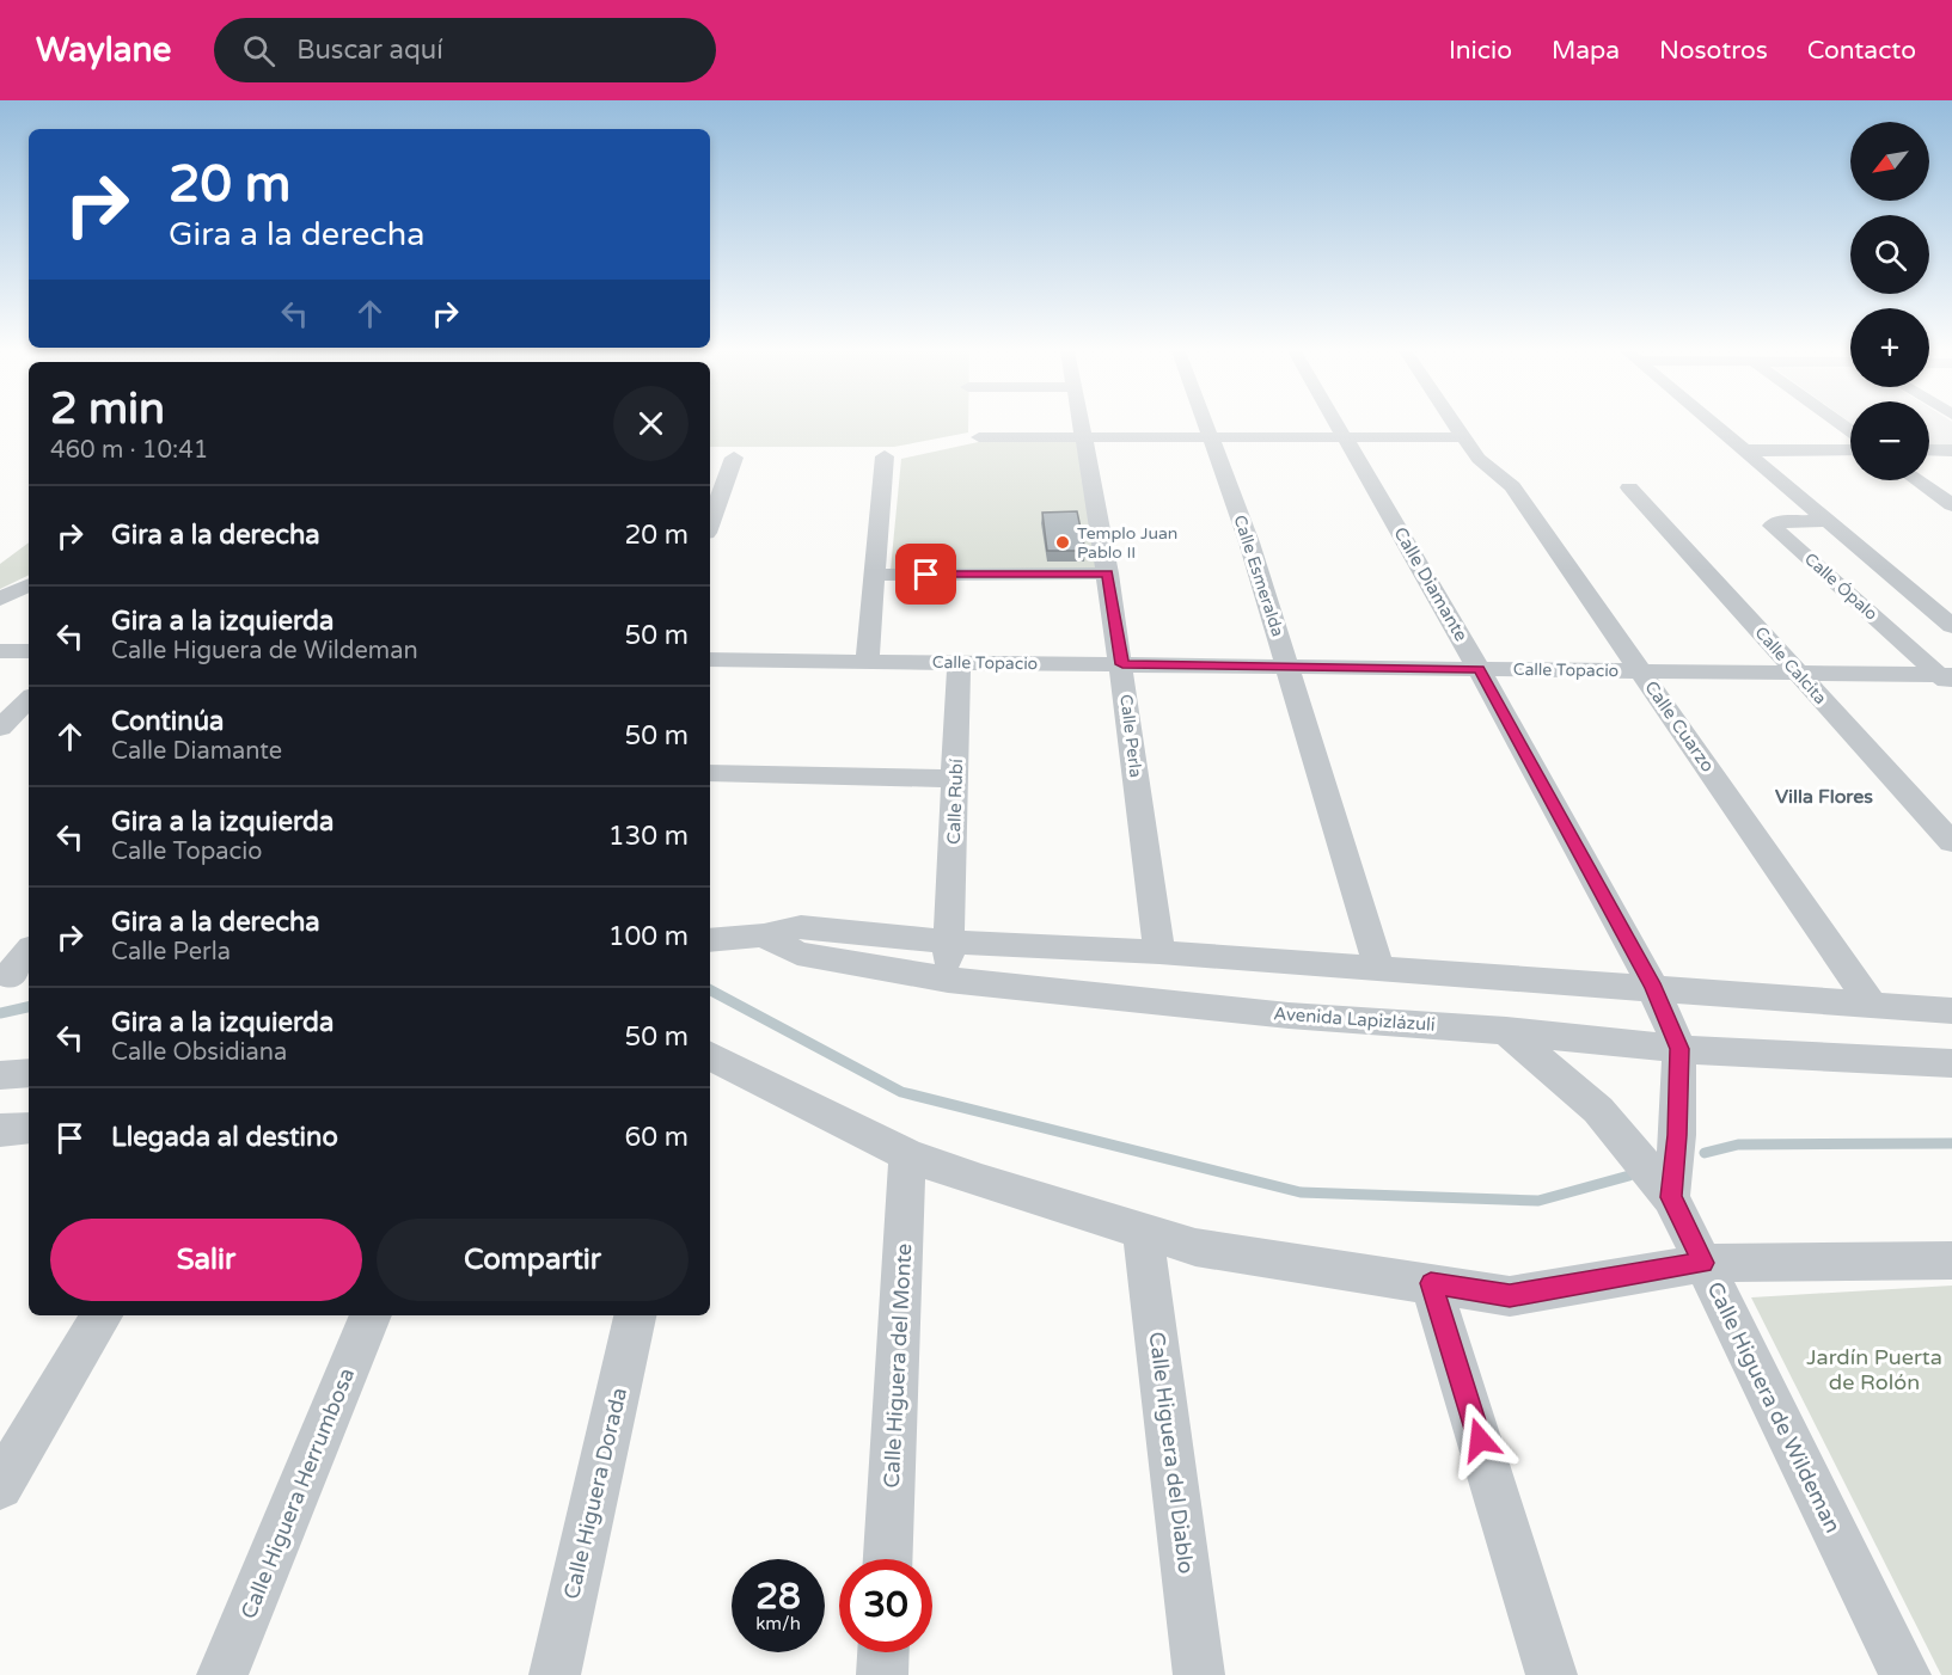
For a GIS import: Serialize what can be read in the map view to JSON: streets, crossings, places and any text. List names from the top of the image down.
{
  "streets": {
    "street": [
      "Calle Esmeralda",
      "Calle Diamante",
      "Calle Ópalo",
      "Calle Topacio",
      "Calle Calcita",
      "Calle Cuarzo",
      "Calle Perla",
      "Calle Rubí",
      "Avenida Lapizlázuli",
      "Calle Higuera del Monte",
      "Calle Higuera de Wildeman",
      "Calle Higuera del Diablo",
      "Calle Higuera Herrumbosa",
      "Calle Higuera Dorada"
    ]
  },
  "crossings": [
    ["Calle Esmeralda", "Calle Topacio"],
    ["Calle Diamante", "Calle Topacio"],
    ["Calle Diamante", "Avenida Lapizlázuli"],
    ["Calle Ópalo", "Calle Topacio"],
    ["Calle Topacio", "Calle Calcita"],
    ["Calle Topacio", "Calle Cuarzo"],
    ["Calle Topacio", "Calle Perla"],
    ["Calle Topacio", "Calle Rubí"],
    ["Calle Rubí", "Avenida Lapizlázuli"],
    ["Avenida Lapizlázuli", "Calle Higuera de Wildeman"]
  ],
  "districts": ["Villa Flores"],
  "parks": ["Jardín Puerta de Rolón"],
  "places": ["Templo Juan Pablo II"],
  "north": "bottom left",
  "page": {
    "header": "Waylane",
    "search": "Buscar aquí",
    "nav": [
      "Inicio",
      "Mapa",
      "Nosotros",
      "Contacto"
    ],
    "map_buttons": ["+", "−"],
    "turn": ["20 m", "Gira a la derecha"],
    "heading": ["2 min", "460 m · 10:41"],
    "list": [
      {
        "name": "Gira a la derecha",
        "value": "20 m"
      },
      {
        "name": "Gira a la izquierda",
        "note": "Calle Higuera de Wildeman",
        "value": "50 m"
      },
      {
        "name": "Continúa",
        "note": "Calle Diamante",
        "value": "50 m"
      },
      {
        "name": "Gira a la izquierda",
        "note": "Calle Topacio",
        "value": "130 m"
      },
      {
        "name": "Gira a la derecha",
        "note": "Calle Perla",
        "value": "100 m"
      },
      {
        "name": "Gira a la izquierda",
        "note": "Calle Obsidiana",
        "value": "50 m"
      },
      {
        "name": "Llegada al destino",
        "value": "60 m"
      }
    ],
    "buttons": ["Salir", "Compartir"],
    "speed": "28 km/h",
    "limit": "30"
  }
}
